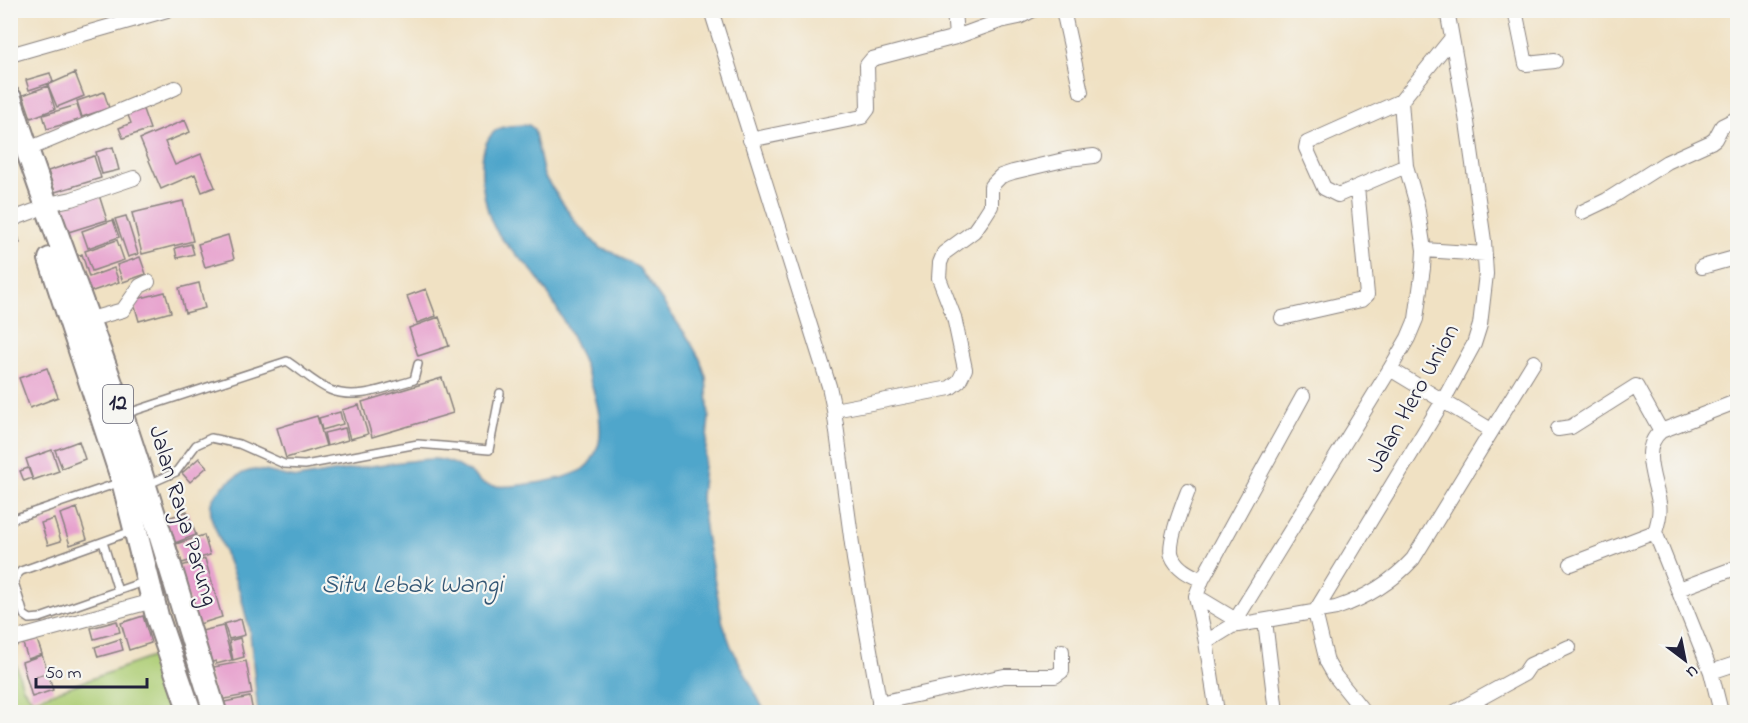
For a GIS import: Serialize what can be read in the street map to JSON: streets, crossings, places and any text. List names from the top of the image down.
{
  "streets": {
    "highway": ["12", "Jalan Raya Parung"],
    "street": ["Jalan Hero Union"]
  },
  "water": ["Situ Lebak Wangi"],
  "scale_bar": "50 m",
  "north": "bottom right"
}
